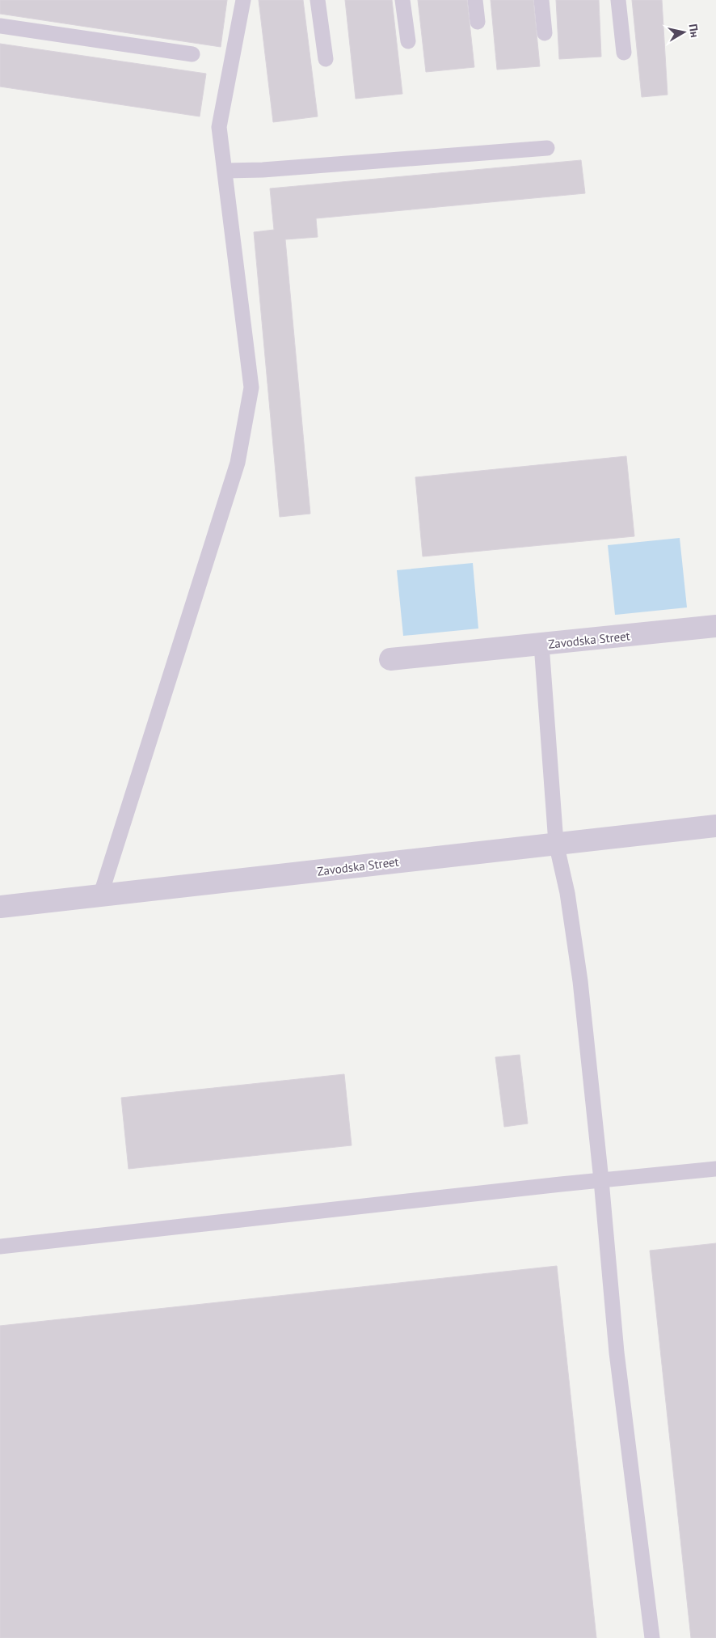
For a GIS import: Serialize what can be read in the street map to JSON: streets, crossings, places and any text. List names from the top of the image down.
{
  "streets": {
    "street": ["Zavodska Street"]
  },
  "north": "right"
}
